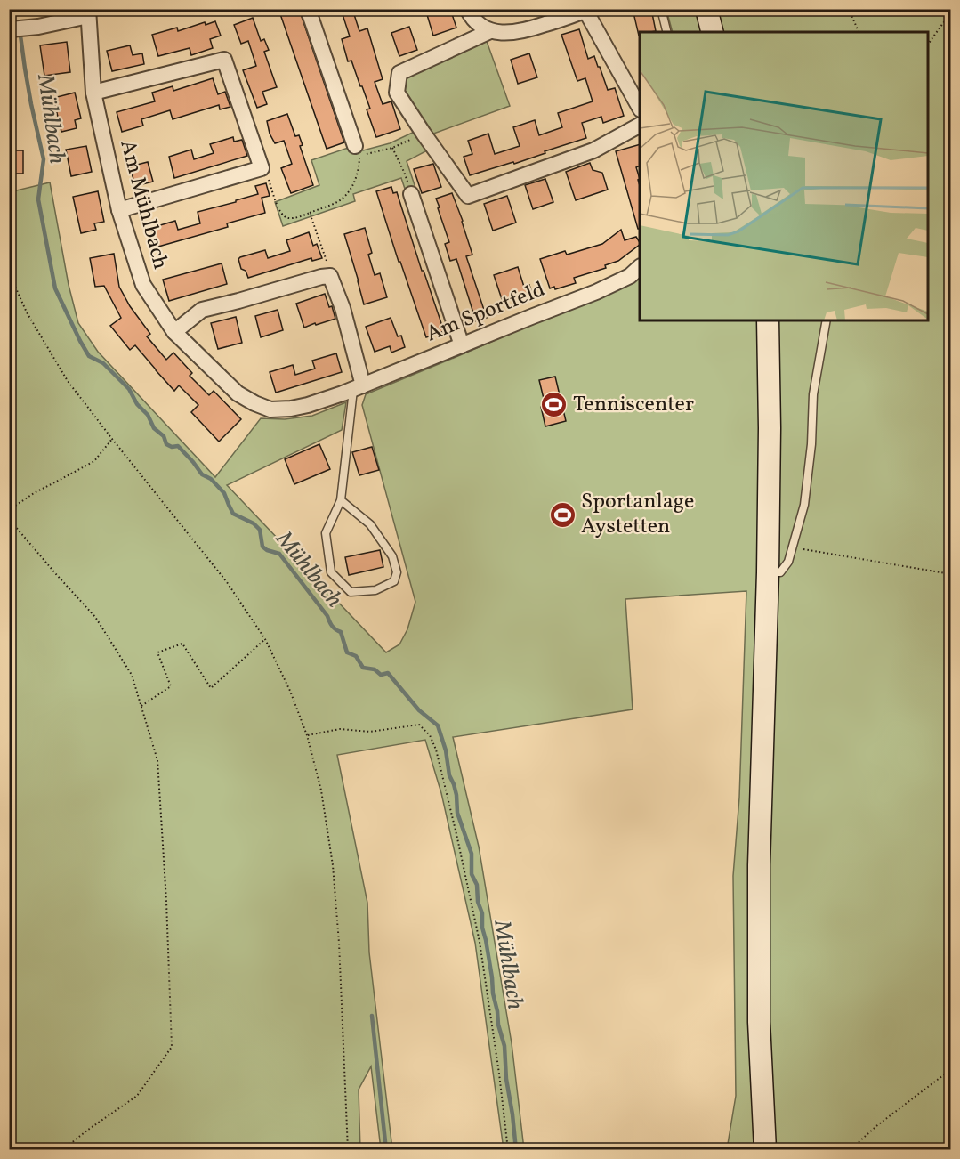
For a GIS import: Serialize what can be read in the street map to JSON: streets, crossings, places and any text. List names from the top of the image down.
{
  "streets": {
    "street": ["Am Mühlbach", "Am Sportfeld"]
  },
  "crossings": [
    ["Am Mühlbach", "Am Sportfeld"]
  ],
  "water": ["Mühlbach"],
  "places": {
    "sports": ["Tenniscenter", "Sportanlage Aystetten"]
  }
}
